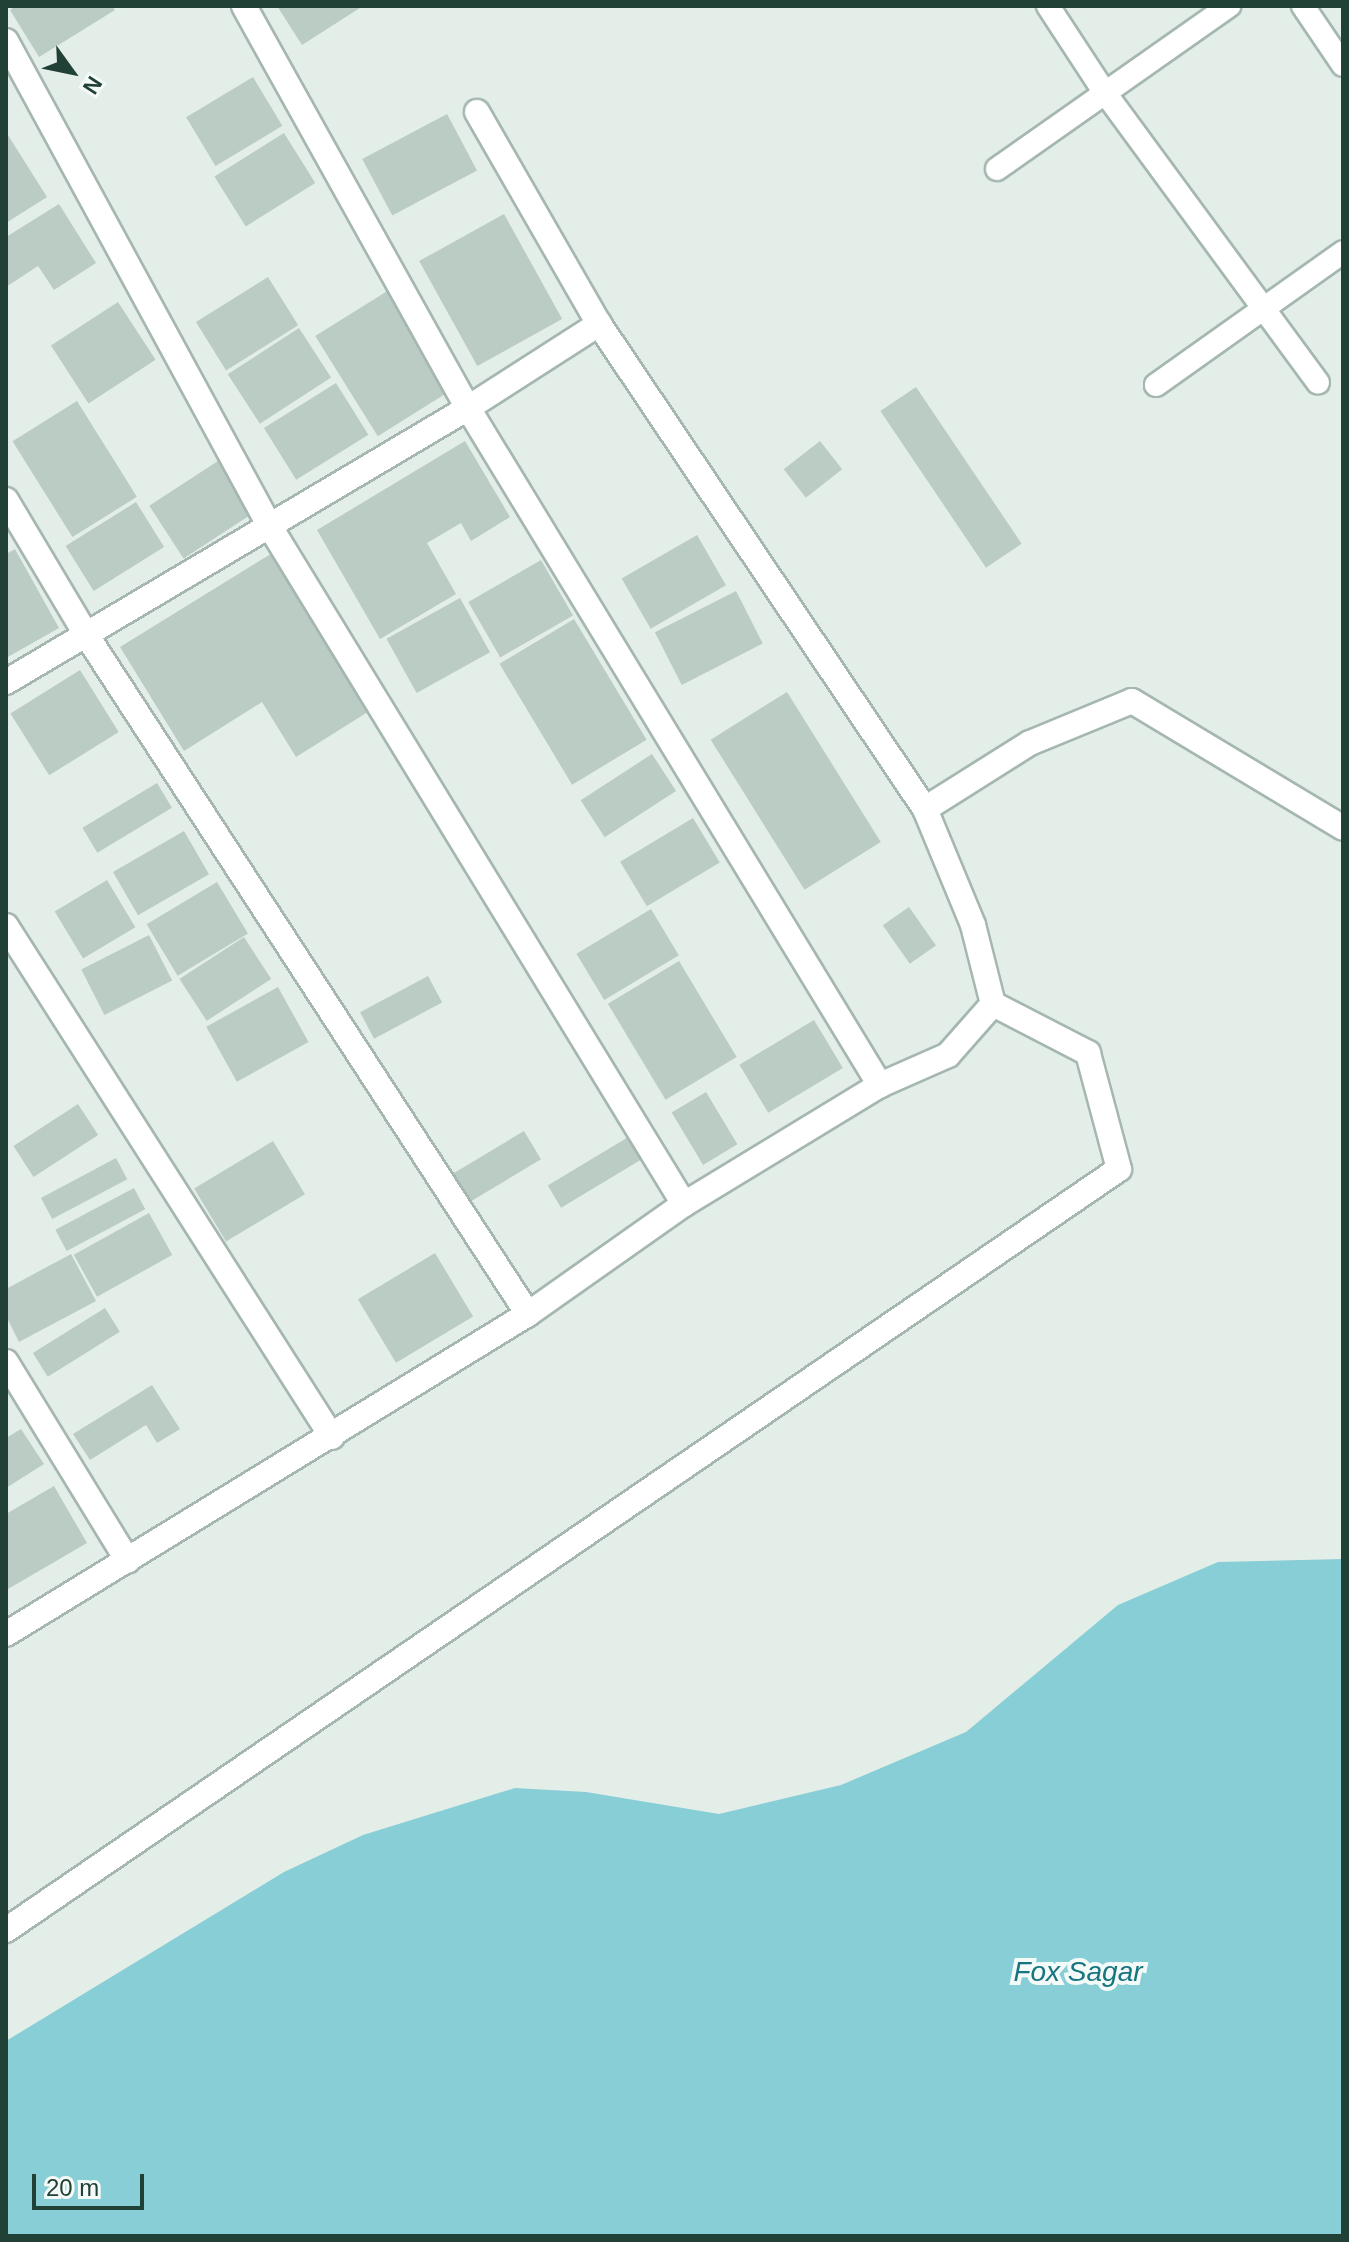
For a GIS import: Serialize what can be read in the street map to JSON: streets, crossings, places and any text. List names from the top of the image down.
{
  "water": ["Fox Sagar"],
  "scale_bar": "20 m",
  "north": "bottom right"
}
